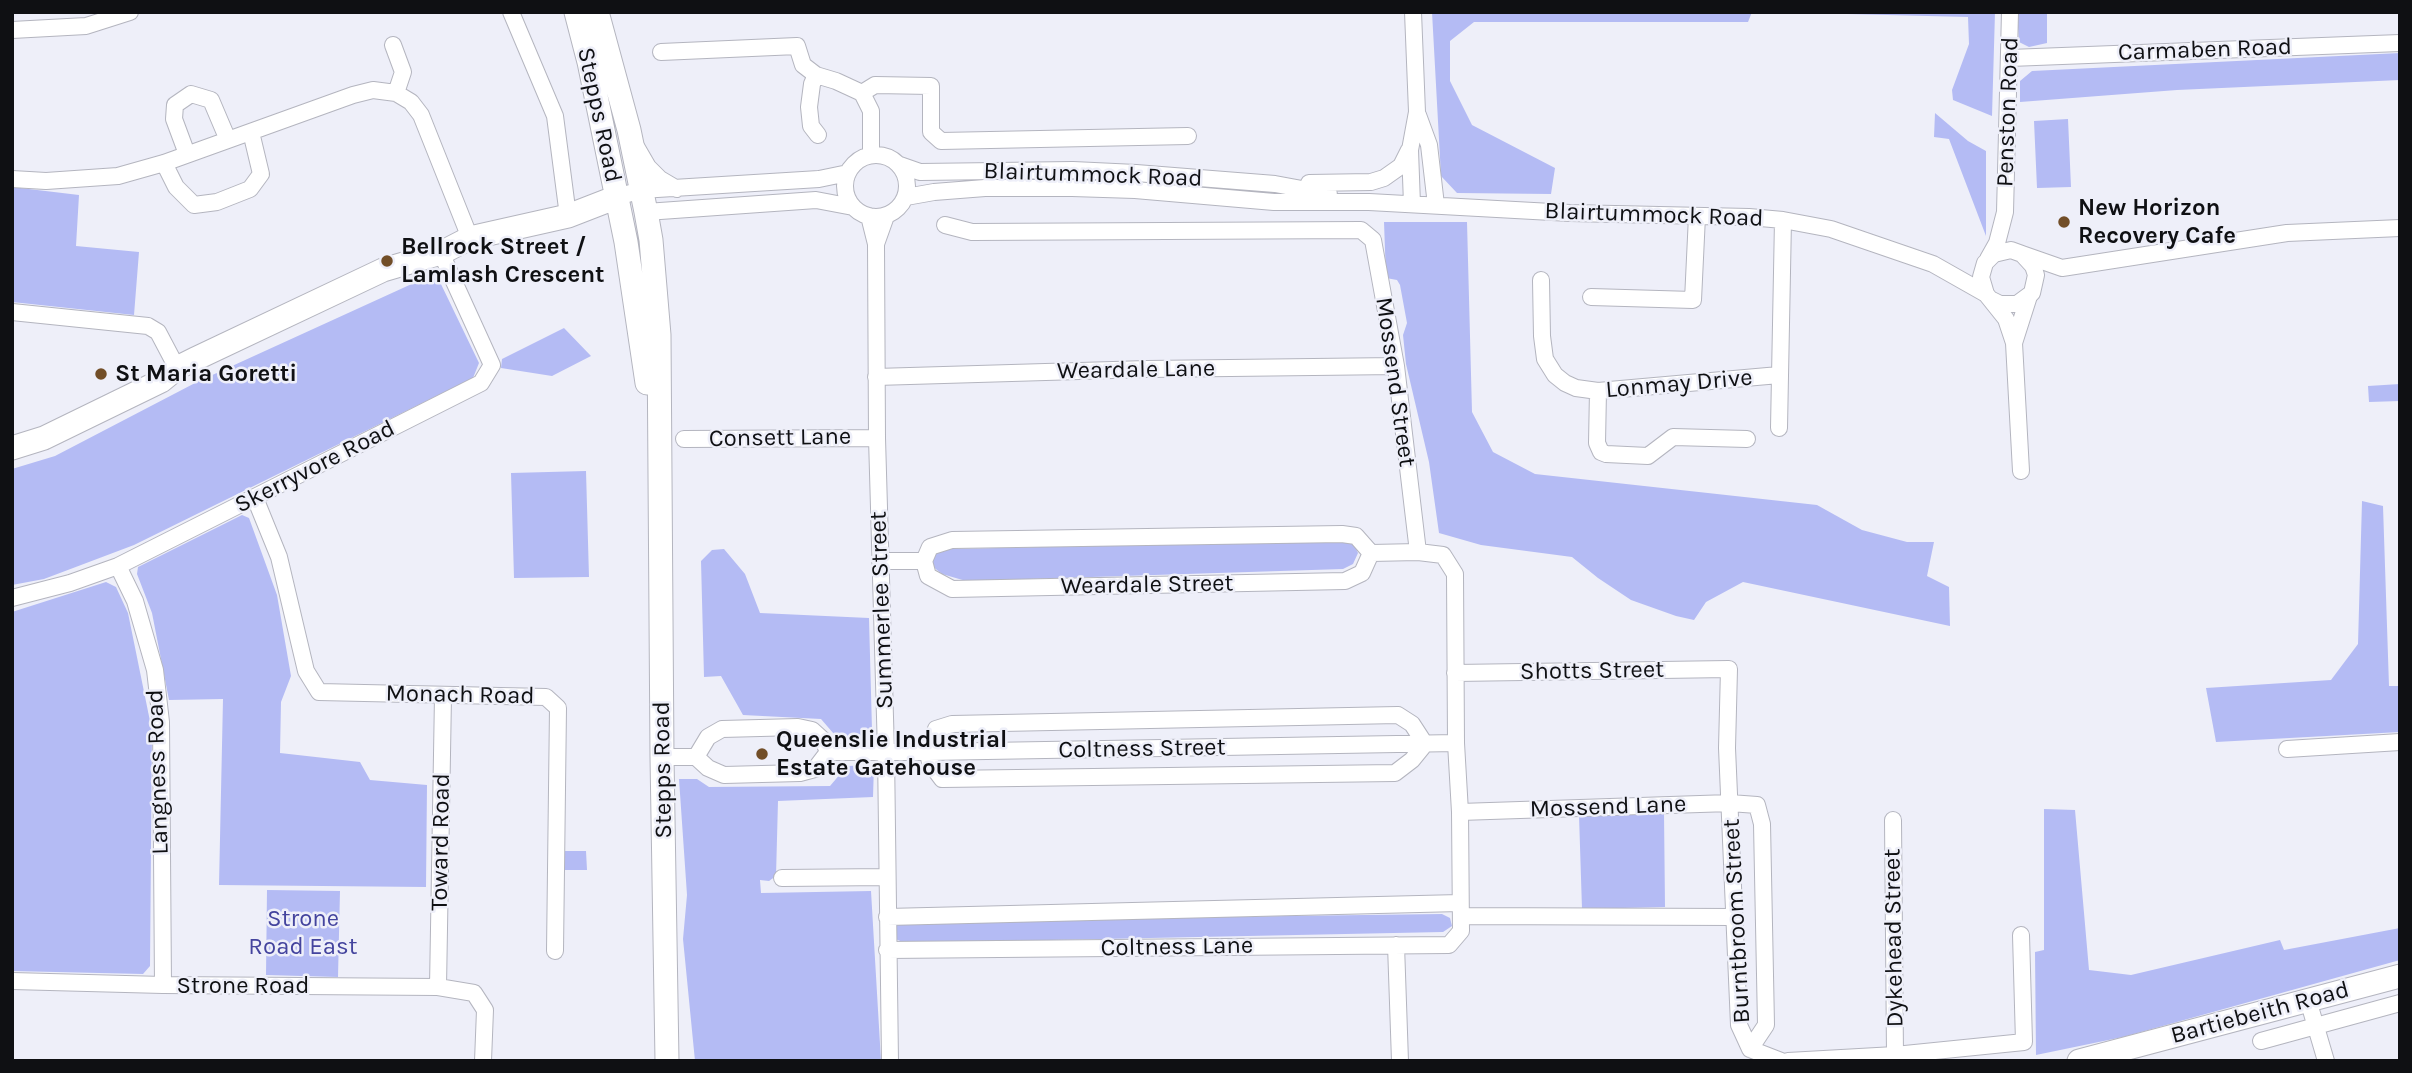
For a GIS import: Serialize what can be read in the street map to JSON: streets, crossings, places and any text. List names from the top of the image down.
{
  "streets": {
    "main road": ["Stepps Road", "Bartiebeith Road"],
    "street": [
      "Carmaben Road",
      "Penston Road",
      "Blairtummock Road",
      "Weardale Lane",
      "Mossend Street",
      "Lonmay Drive",
      "Consett Lane",
      "Skerryvore Road",
      "Weardale Street",
      "Summerlee Street",
      "Shotts Street",
      "Monach Road",
      "Coltness Street",
      "Langness Road",
      "Mossend Lane",
      "Toward Road",
      "Burntbroom Street",
      "Dykehead Street",
      "Coltness Lane",
      "Strone Road"
    ]
  },
  "crossings": [
    ["Carmaben Road", "Penston Road"],
    ["Weardale Lane", "Mossend Street"],
    ["Weardale Lane", "Summerlee Street"],
    ["Consett Lane", "Summerlee Street"],
    ["Skerryvore Road", "Monach Road"],
    ["Skerryvore Road", "Langness Road"],
    ["Summerlee Street", "Coltness Street"],
    ["Summerlee Street", "Coltness Lane"],
    ["Shotts Street", "Burntbroom Street"],
    ["Monach Road", "Toward Road"],
    ["Langness Road", "Strone Road"],
    ["Mossend Lane", "Burntbroom Street"],
    ["Toward Road", "Strone Road"],
    ["Burntbroom Street", "Coltness Lane"]
  ],
  "parks": ["Strone Road East"],
  "places": [
    "New Horizon Recovery Cafe",
    "Bellrock Street / Lamlash Crescent",
    "St Maria Goretti",
    "Queenslie Industrial Estate Gatehouse"
  ]
}
